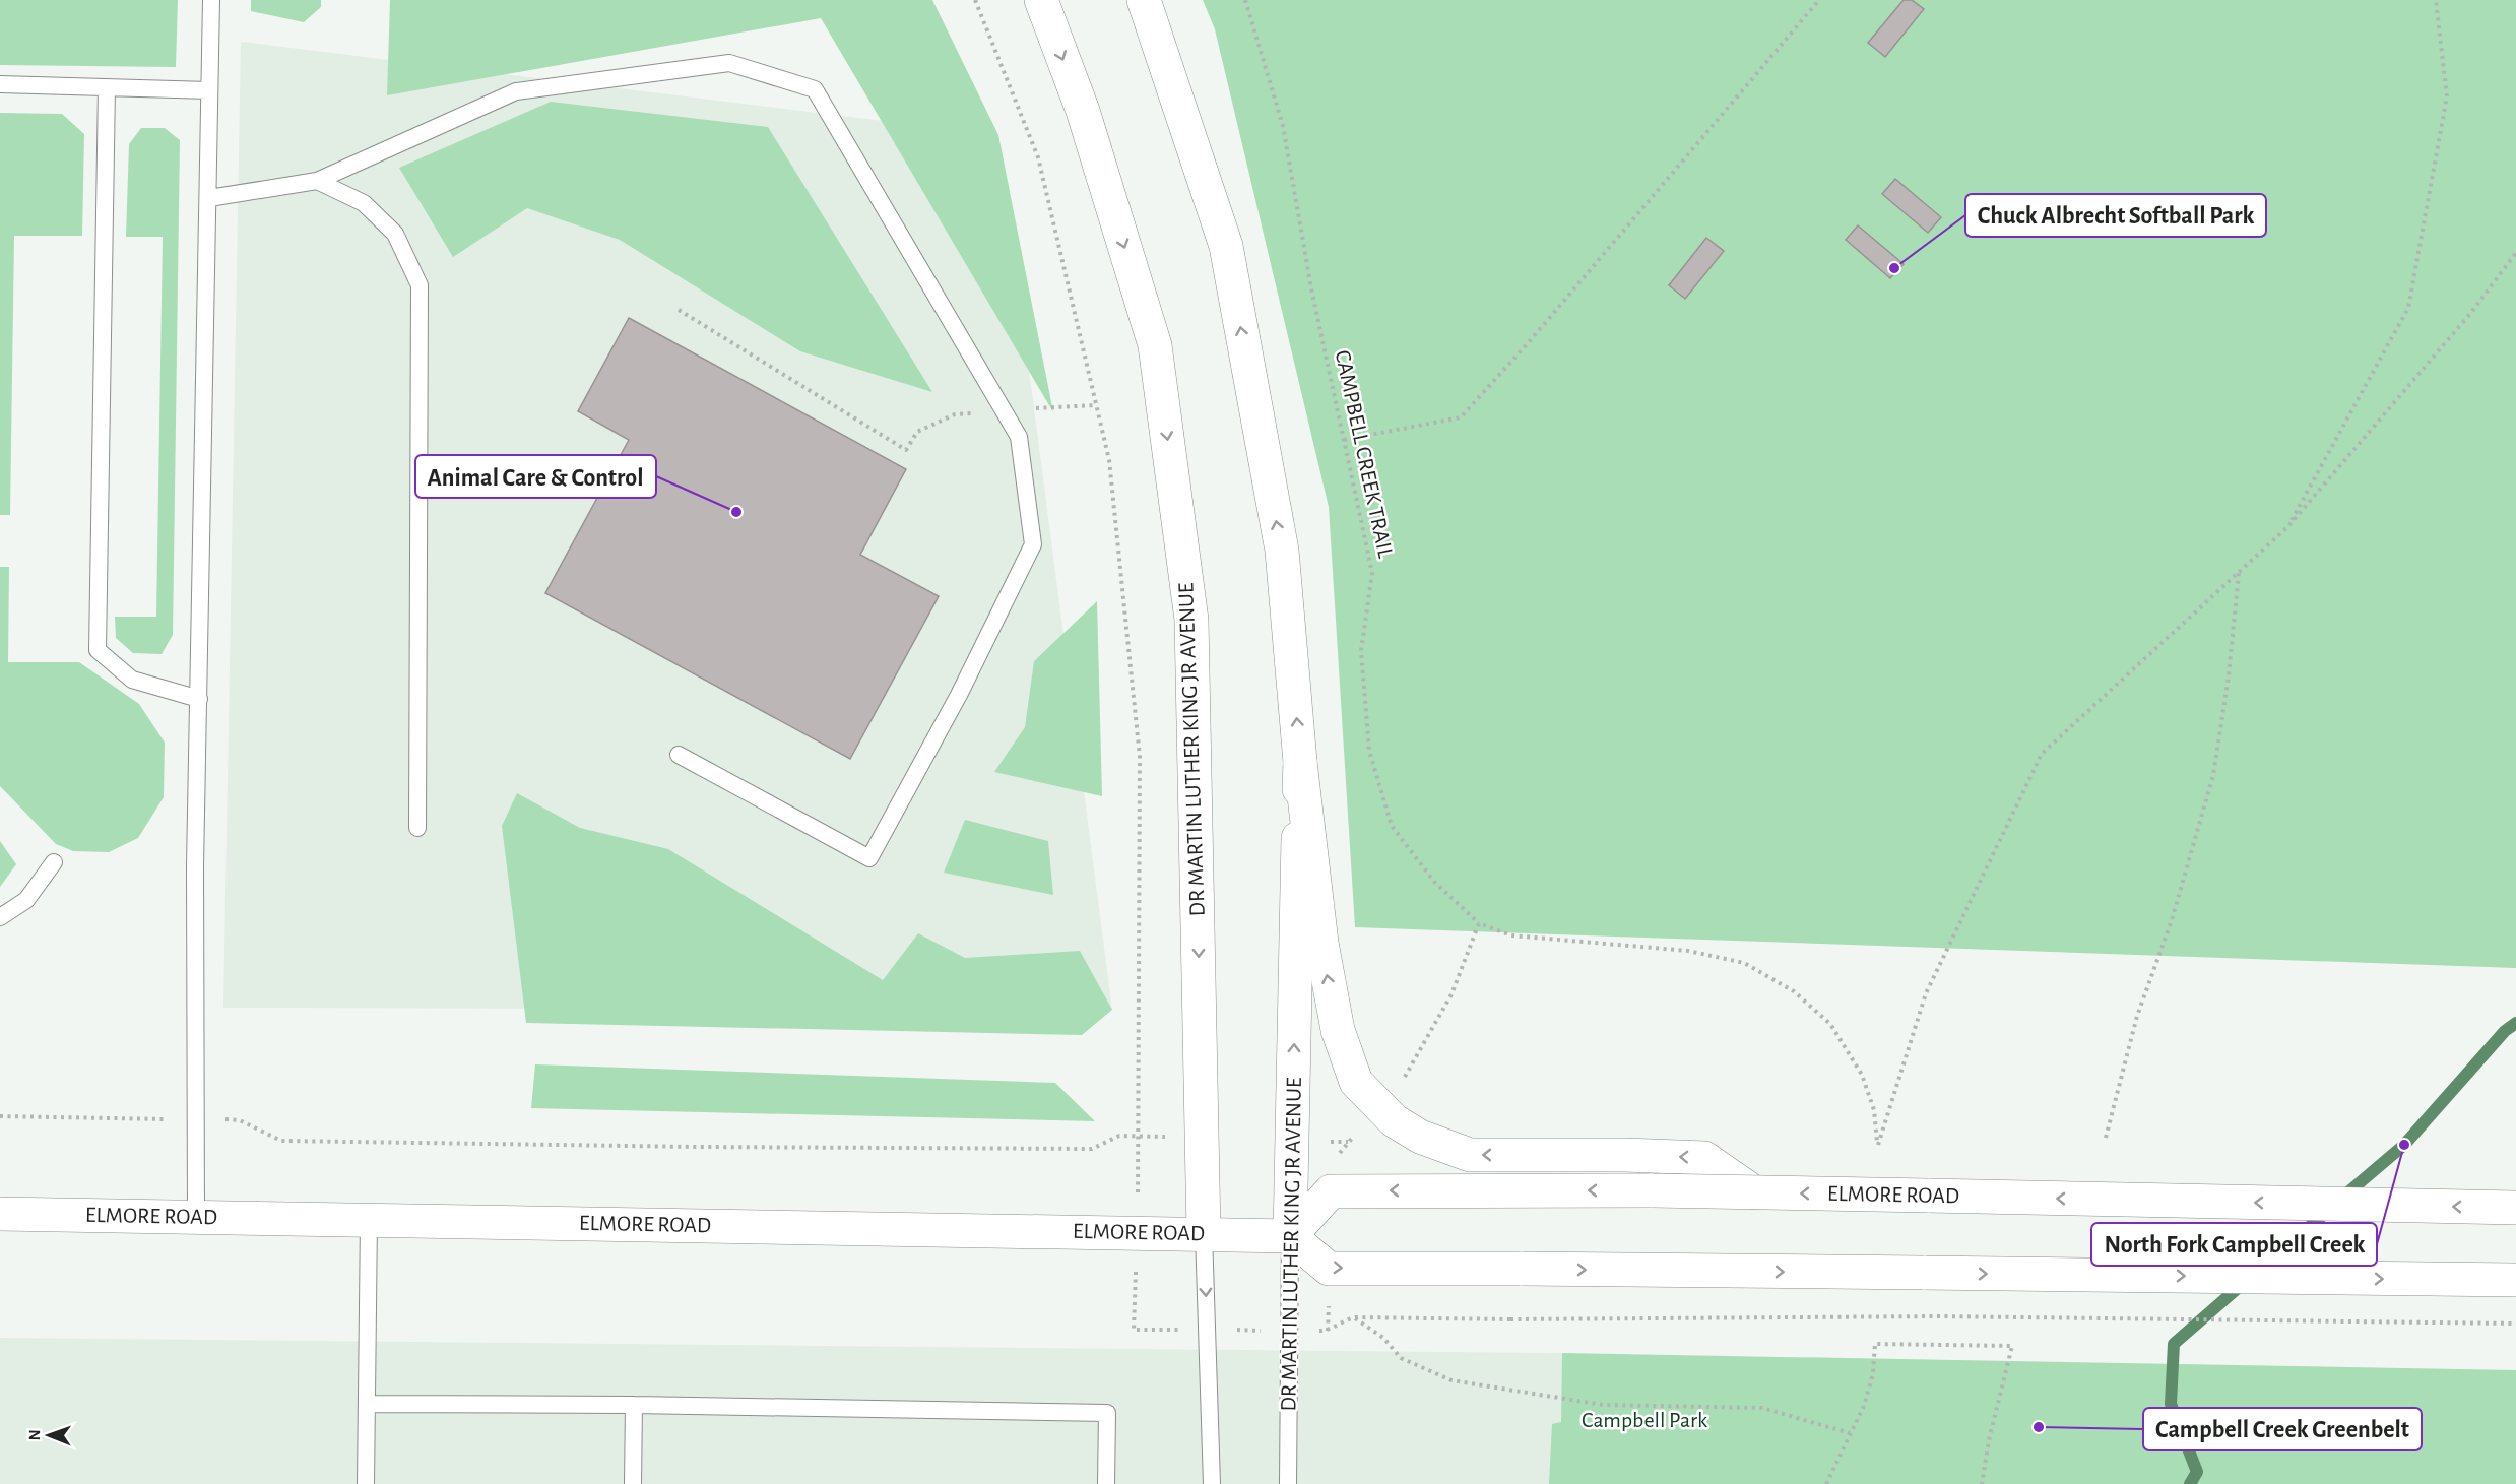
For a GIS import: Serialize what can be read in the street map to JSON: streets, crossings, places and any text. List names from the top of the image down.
{
  "streets": {
    "main road": ["DR MARTIN LUTHER KING JR AVENUE", "ELMORE ROAD"],
    "path": ["CAMPBELL CREEK TRAIL"]
  },
  "crossings": [
    ["DR MARTIN LUTHER KING JR AVENUE", "ELMORE ROAD"]
  ],
  "parks": ["Campbell Park"],
  "places": [
    "Chuck Albrecht Softball Park",
    "Animal Care & Control",
    "North Fork Campbell Creek",
    "Campbell Creek Greenbelt"
  ],
  "north": "left"
}
